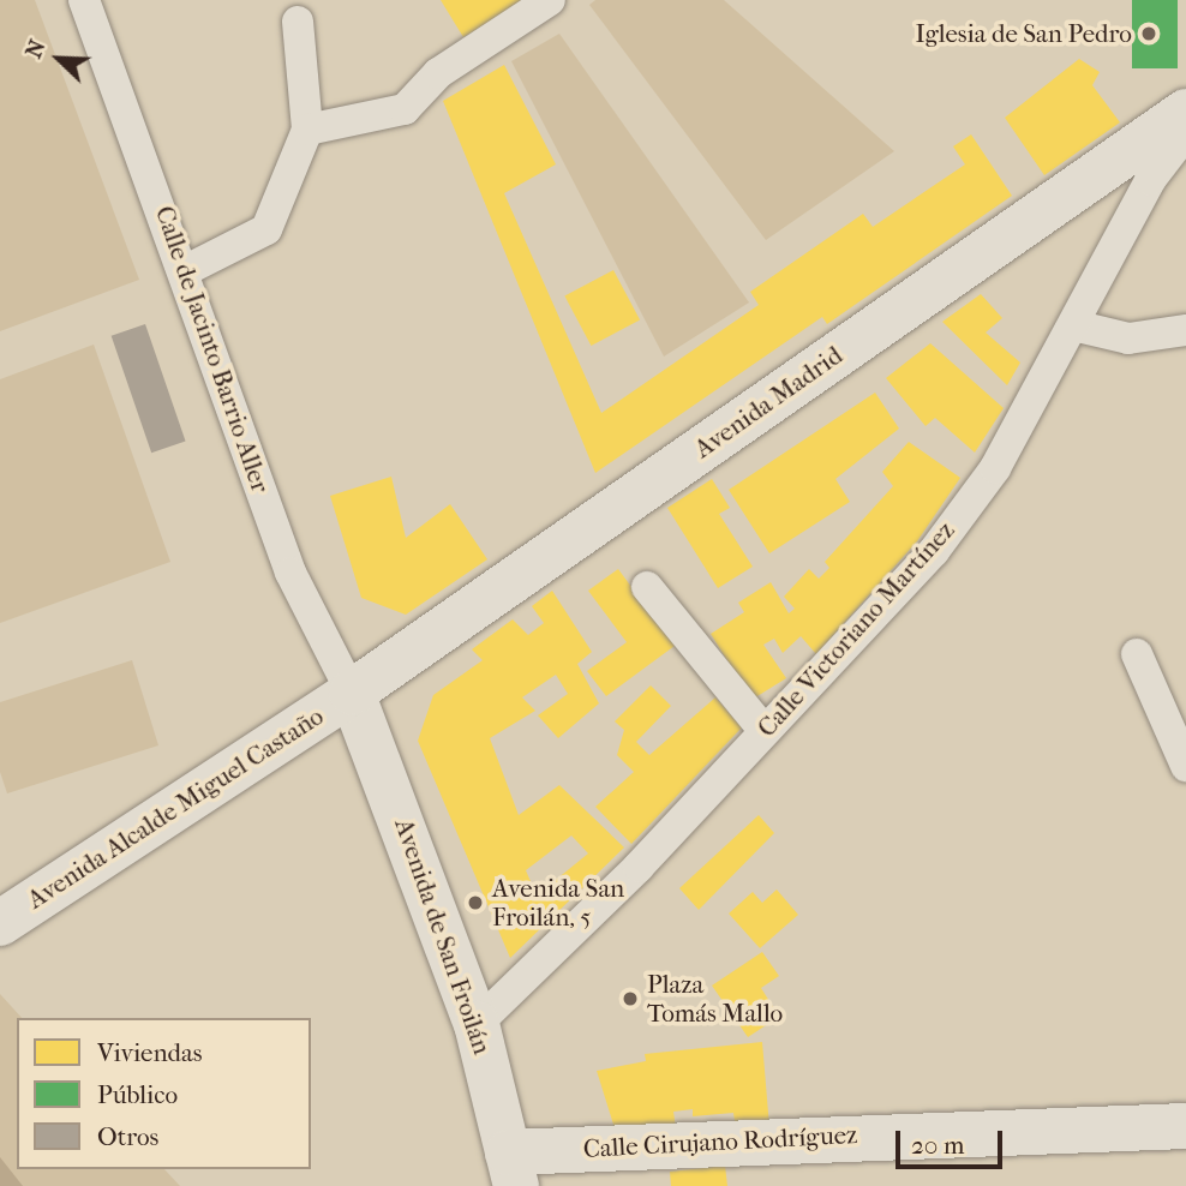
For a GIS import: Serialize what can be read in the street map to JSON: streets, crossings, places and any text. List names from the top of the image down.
{
  "streets": {
    "main road": [
      "Avenida Madrid",
      "Avenida Alcalde Miguel Castaño",
      "Avenida de San Froilán",
      "Calle Cirujano Rodríguez"
    ],
    "street": ["Calle de Jacinto Barrio Aller", "Calle Victoriano Martínez"]
  },
  "crossings": [
    ["Calle de Jacinto Barrio Aller", "Avenida Madrid"],
    ["Calle de Jacinto Barrio Aller", "Avenida Alcalde Miguel Castaño"],
    ["Calle de Jacinto Barrio Aller", "Avenida de San Froilán"],
    ["Avenida Madrid", "Avenida Alcalde Miguel Castaño"],
    ["Avenida Madrid", "Avenida de San Froilán"],
    ["Calle Victoriano Martínez", "Avenida de San Froilán"],
    ["Avenida Alcalde Miguel Castaño", "Avenida de San Froilán"],
    ["Avenida de San Froilán", "Calle Cirujano Rodríguez"]
  ],
  "places": ["Iglesia de San Pedro", "Avenida San Froilán, 5", "Plaza Tomás Mallo"],
  "legend": ["Viviendas", "Público", "Otros"],
  "scale_bar": "20 m",
  "north": "top left"
}
